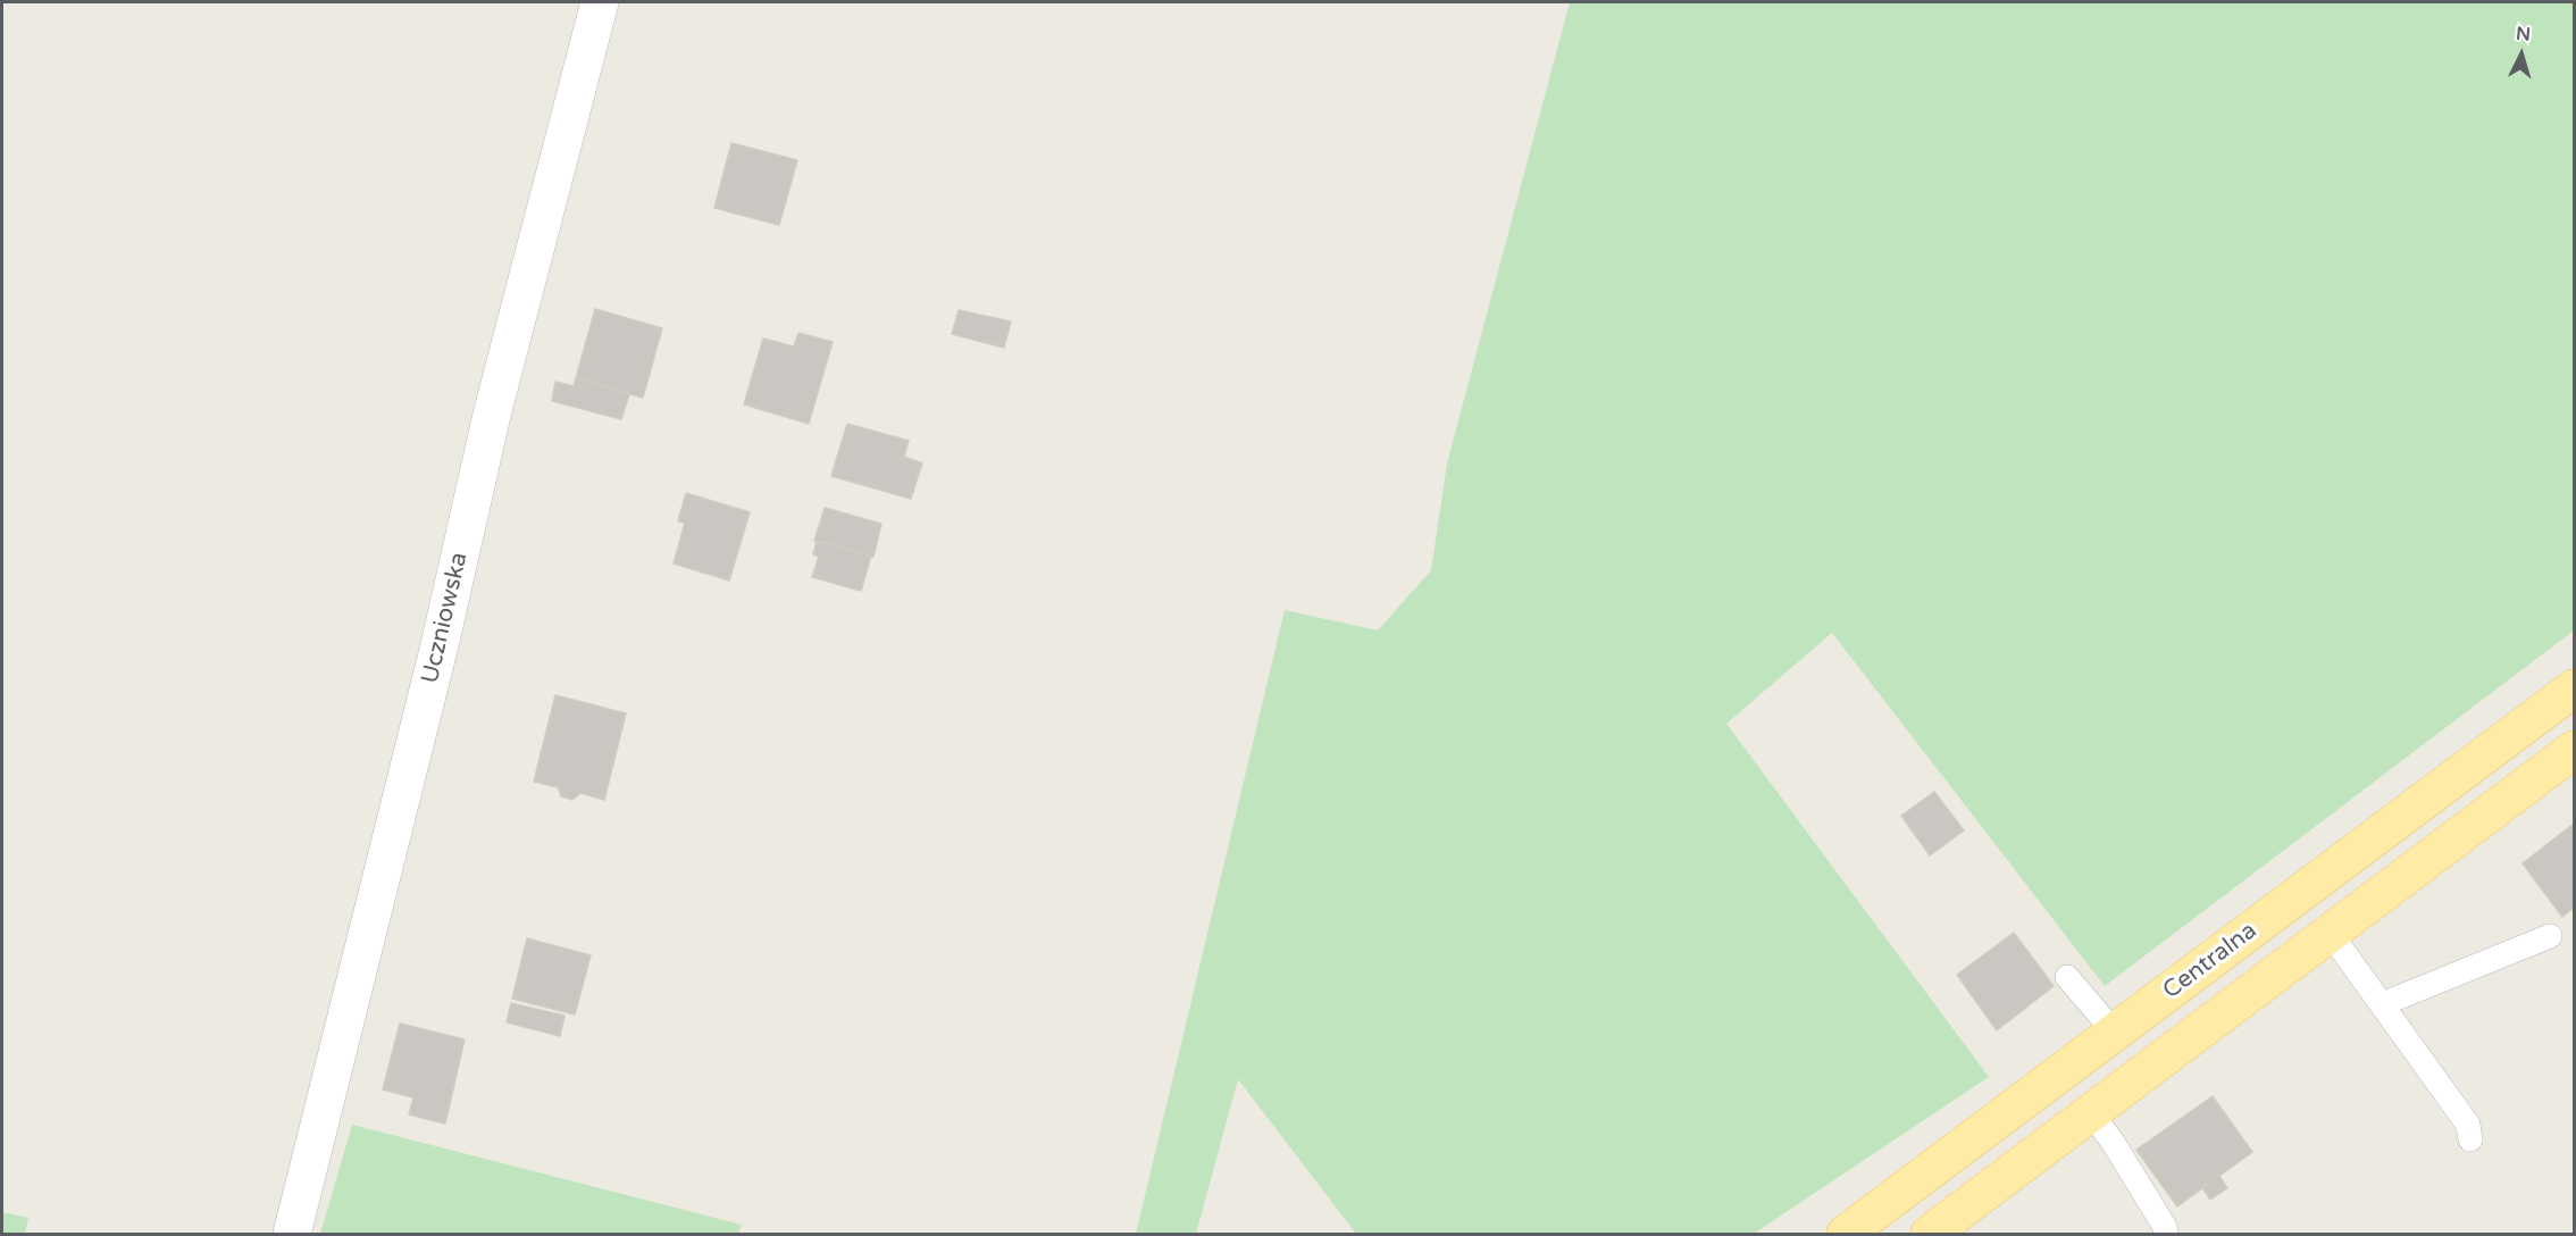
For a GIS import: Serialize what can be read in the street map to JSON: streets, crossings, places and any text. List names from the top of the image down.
{
  "streets": {
    "main road": ["Centralna"],
    "street": ["Uczniowska"]
  },
  "north": "top"
}
